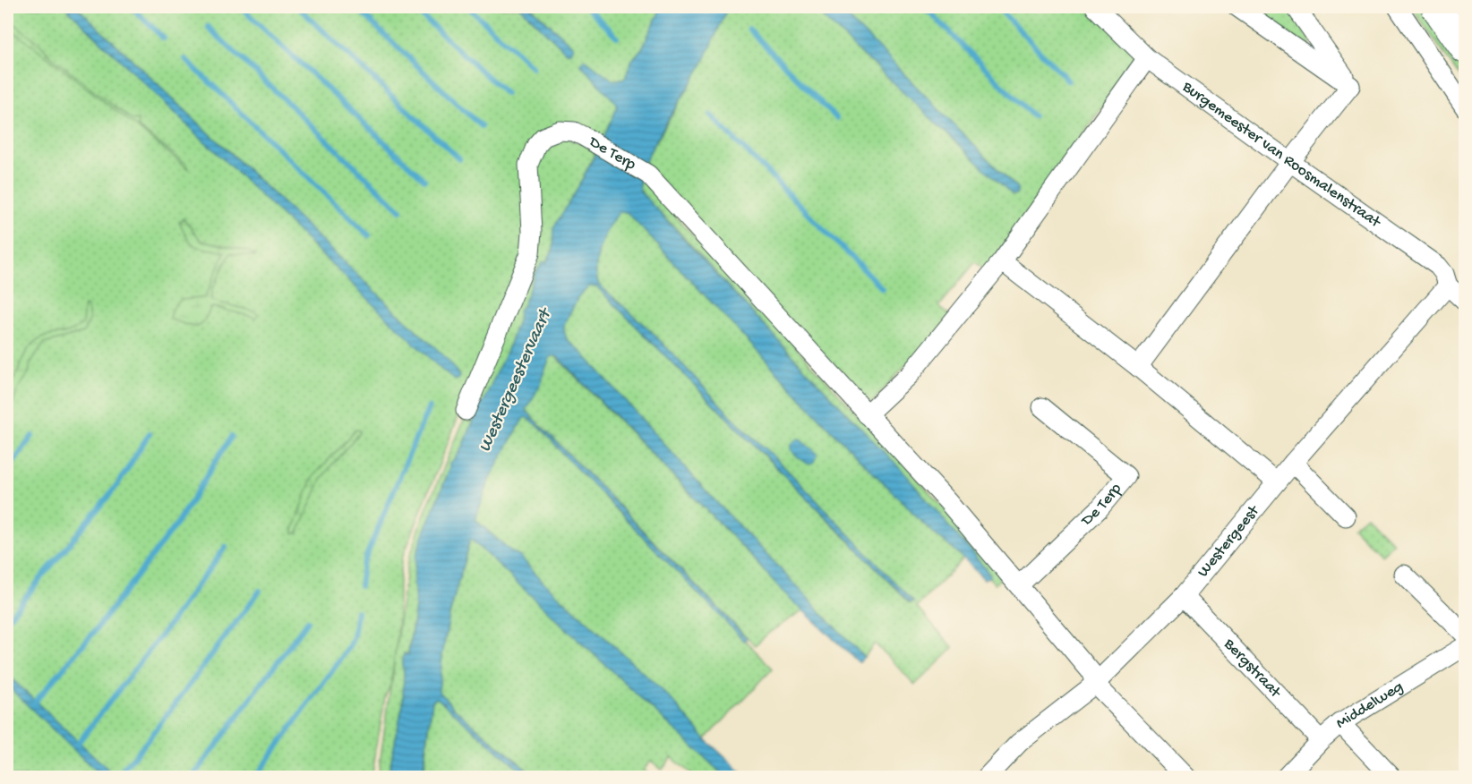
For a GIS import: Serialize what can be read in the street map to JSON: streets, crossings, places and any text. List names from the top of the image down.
{
  "streets": {
    "street": [
      "De Terp",
      "Burgemeester van Roosmalenstraat",
      "Westergeest",
      "Bergstraat",
      "Middelweg"
    ]
  },
  "crossings": [
    ["De Terp", "Westergeest"],
    ["Burgemeester van Roosmalenstraat", "Westergeest"],
    ["Westergeest", "Bergstraat"],
    ["Bergstraat", "Middelweg"]
  ],
  "water": ["Westergeestervaart"]
}
